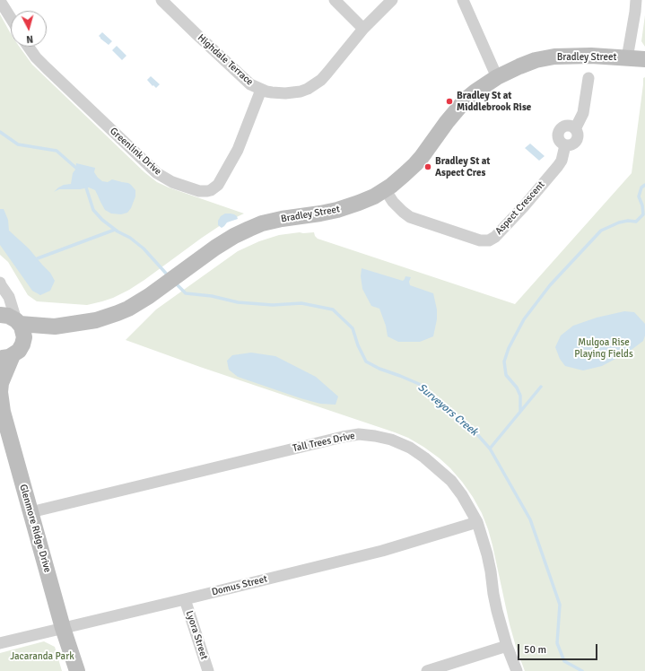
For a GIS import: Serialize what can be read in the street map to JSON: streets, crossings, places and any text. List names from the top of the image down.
{
  "streets": {
    "street": [
      "Bradley Street",
      "Highdale Terrace",
      "Greenlink Drive",
      "Aspect Crescent",
      "Tall Trees Drive",
      "Glenmore Ridge Drive",
      "Domus Street",
      "Lyora Street"
    ]
  },
  "crossings": [
    ["Bradley Street", "Aspect Crescent"],
    ["Bradley Street", "Glenmore Ridge Drive"],
    ["Highdale Terrace", "Greenlink Drive"],
    ["Tall Trees Drive", "Glenmore Ridge Drive"],
    ["Tall Trees Drive", "Domus Street"],
    ["Glenmore Ridge Drive", "Domus Street"],
    ["Domus Street", "Lyora Street"]
  ],
  "water": ["Surveyors Creek"],
  "parks": ["Mulgoa Rise Playing Fields", "Jacaranda Park"],
  "places": ["Bradley St at Middlebrook Rise", "Bradley St at Aspect Cres"],
  "scale_bar": "50 m",
  "north": "bottom"
}
